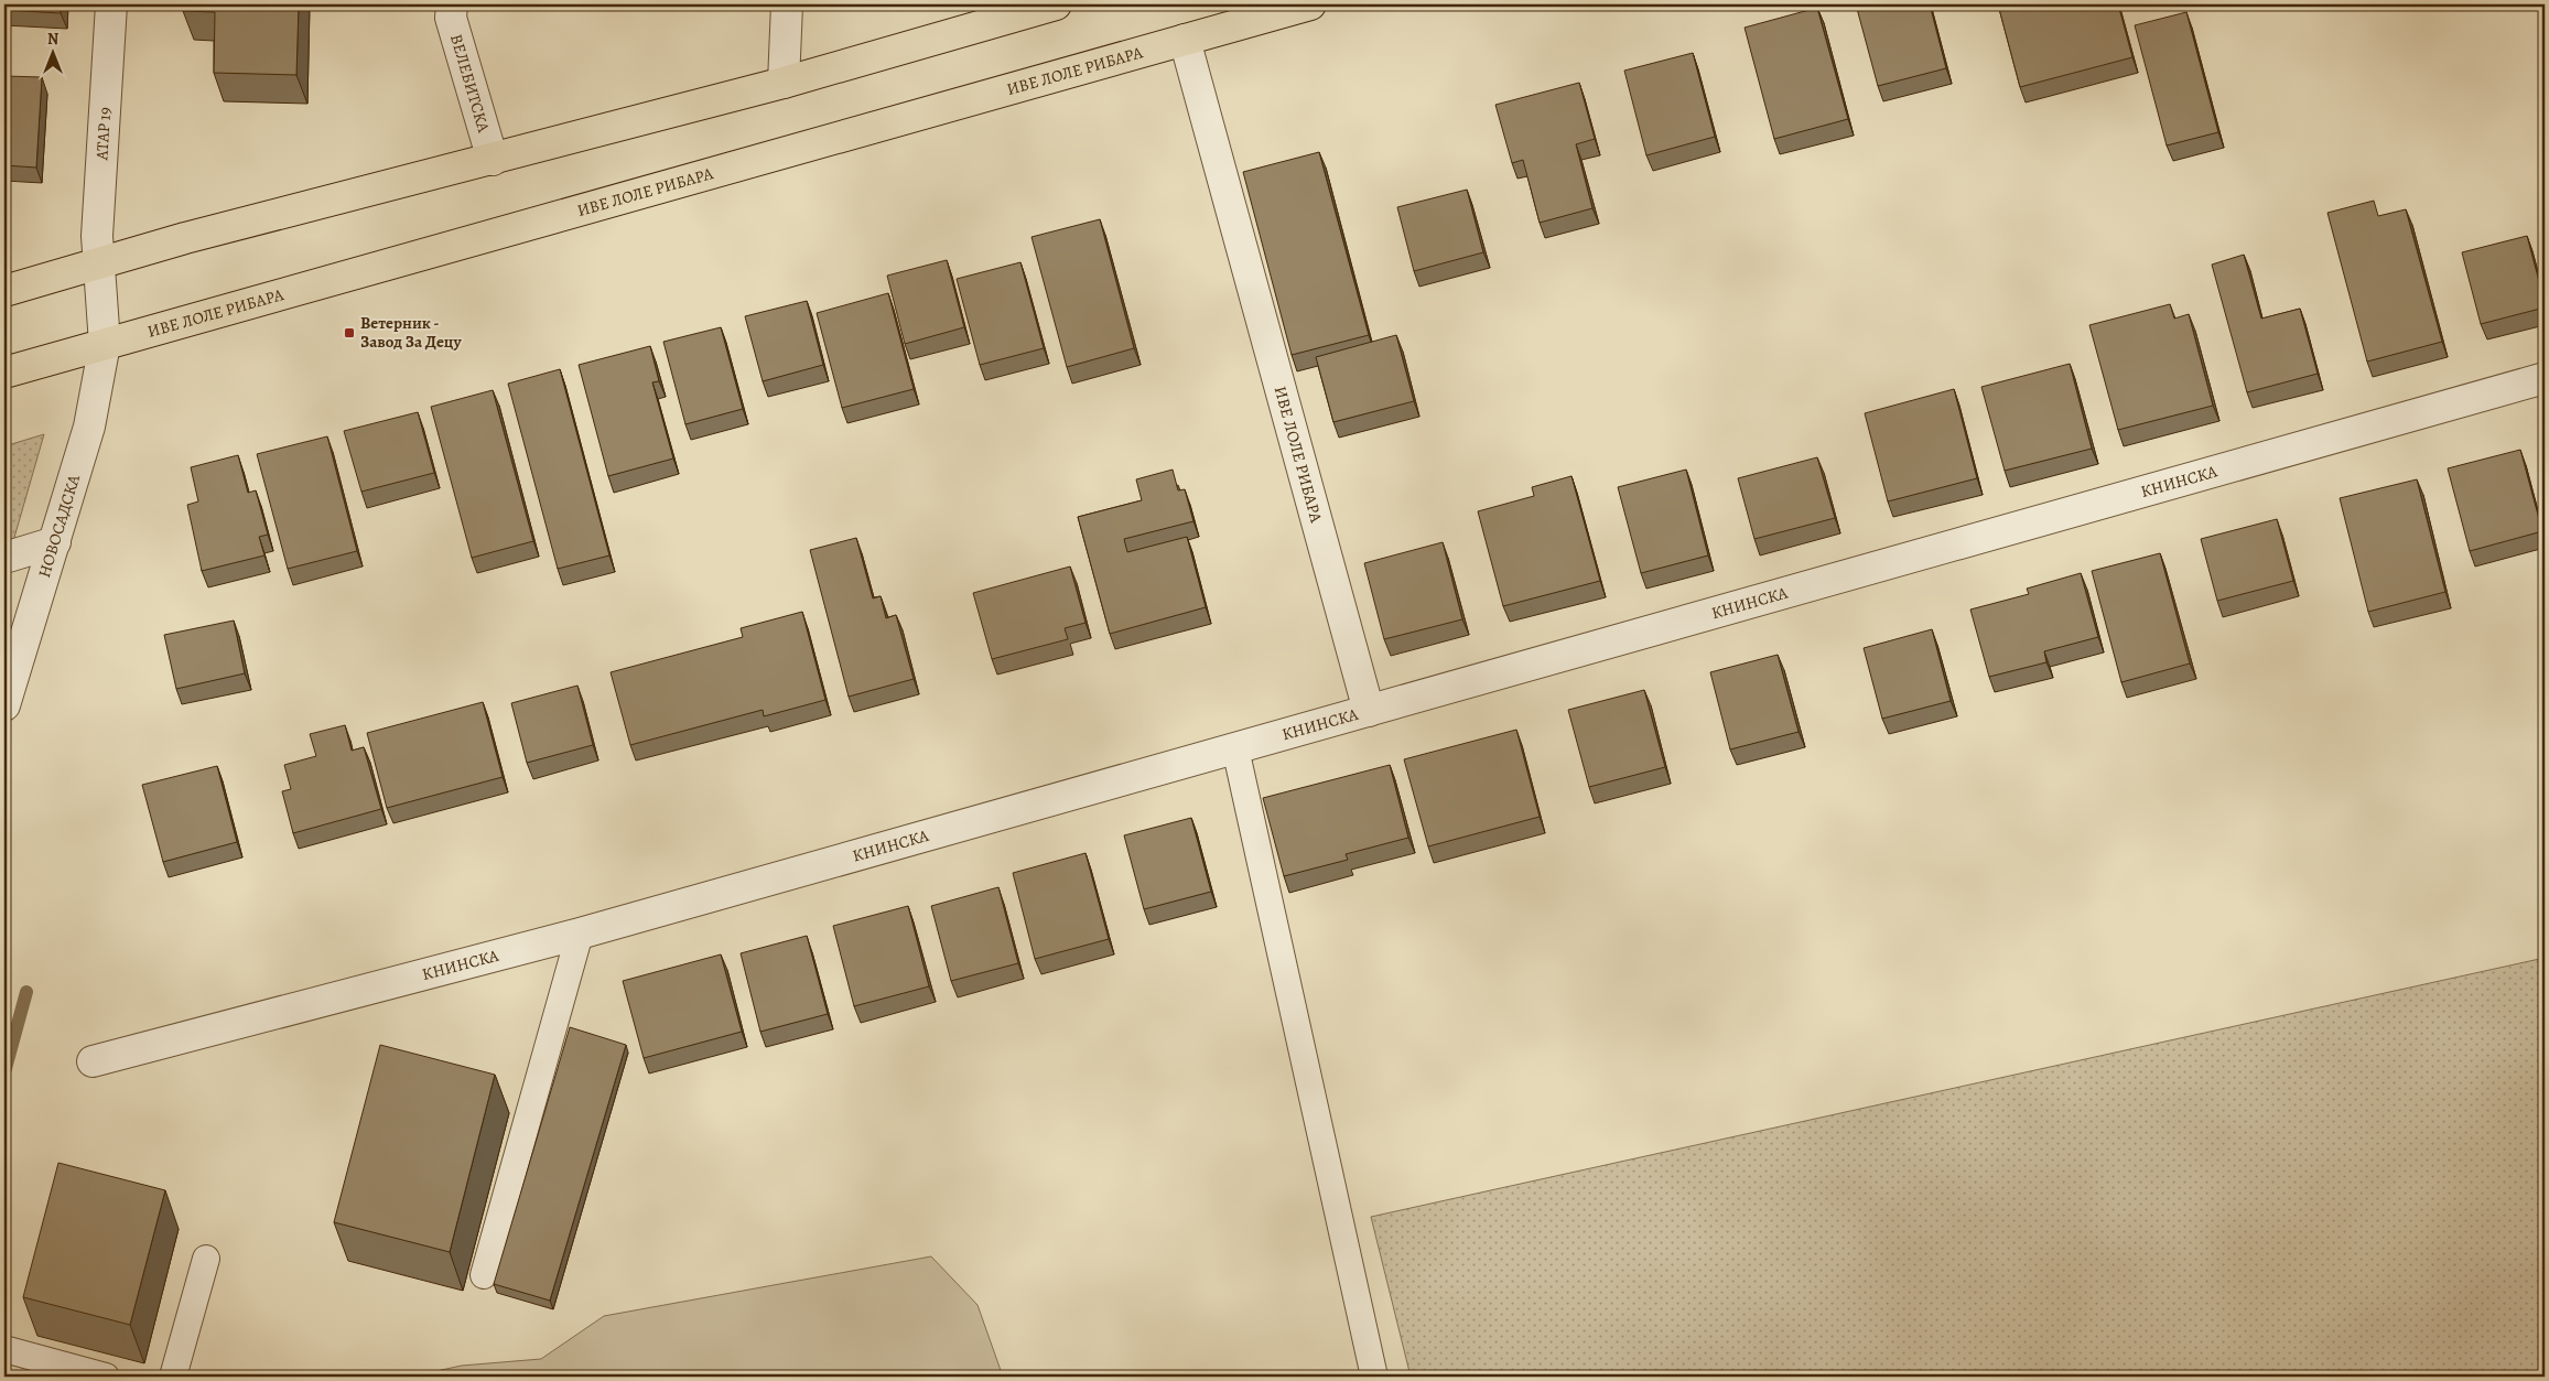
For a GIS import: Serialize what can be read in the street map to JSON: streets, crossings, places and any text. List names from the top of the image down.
{
  "streets": {
    "main road": ["ИВЕ ЛОЛЕ РИБАРА"],
    "street": [
      "ВЕЛЕБИТСКА",
      "АТАР 19",
      "КНИНСКА",
      "НОВОСАДСКА"
    ]
  },
  "crossings": [
    ["ИВЕ ЛОЛЕ РИБАРА", "АТАР 19"],
    ["ИВЕ ЛОЛЕ РИБАРА", "КНИНСКА"],
    ["ИВЕ ЛОЛЕ РИБАРА", "НОВОСАДСКА"],
    ["АТАР 19", "НОВОСАДСКА"]
  ],
  "places": {
    "transit": ["Ветерник - Завод За Децу"]
  },
  "north": "top"
}
